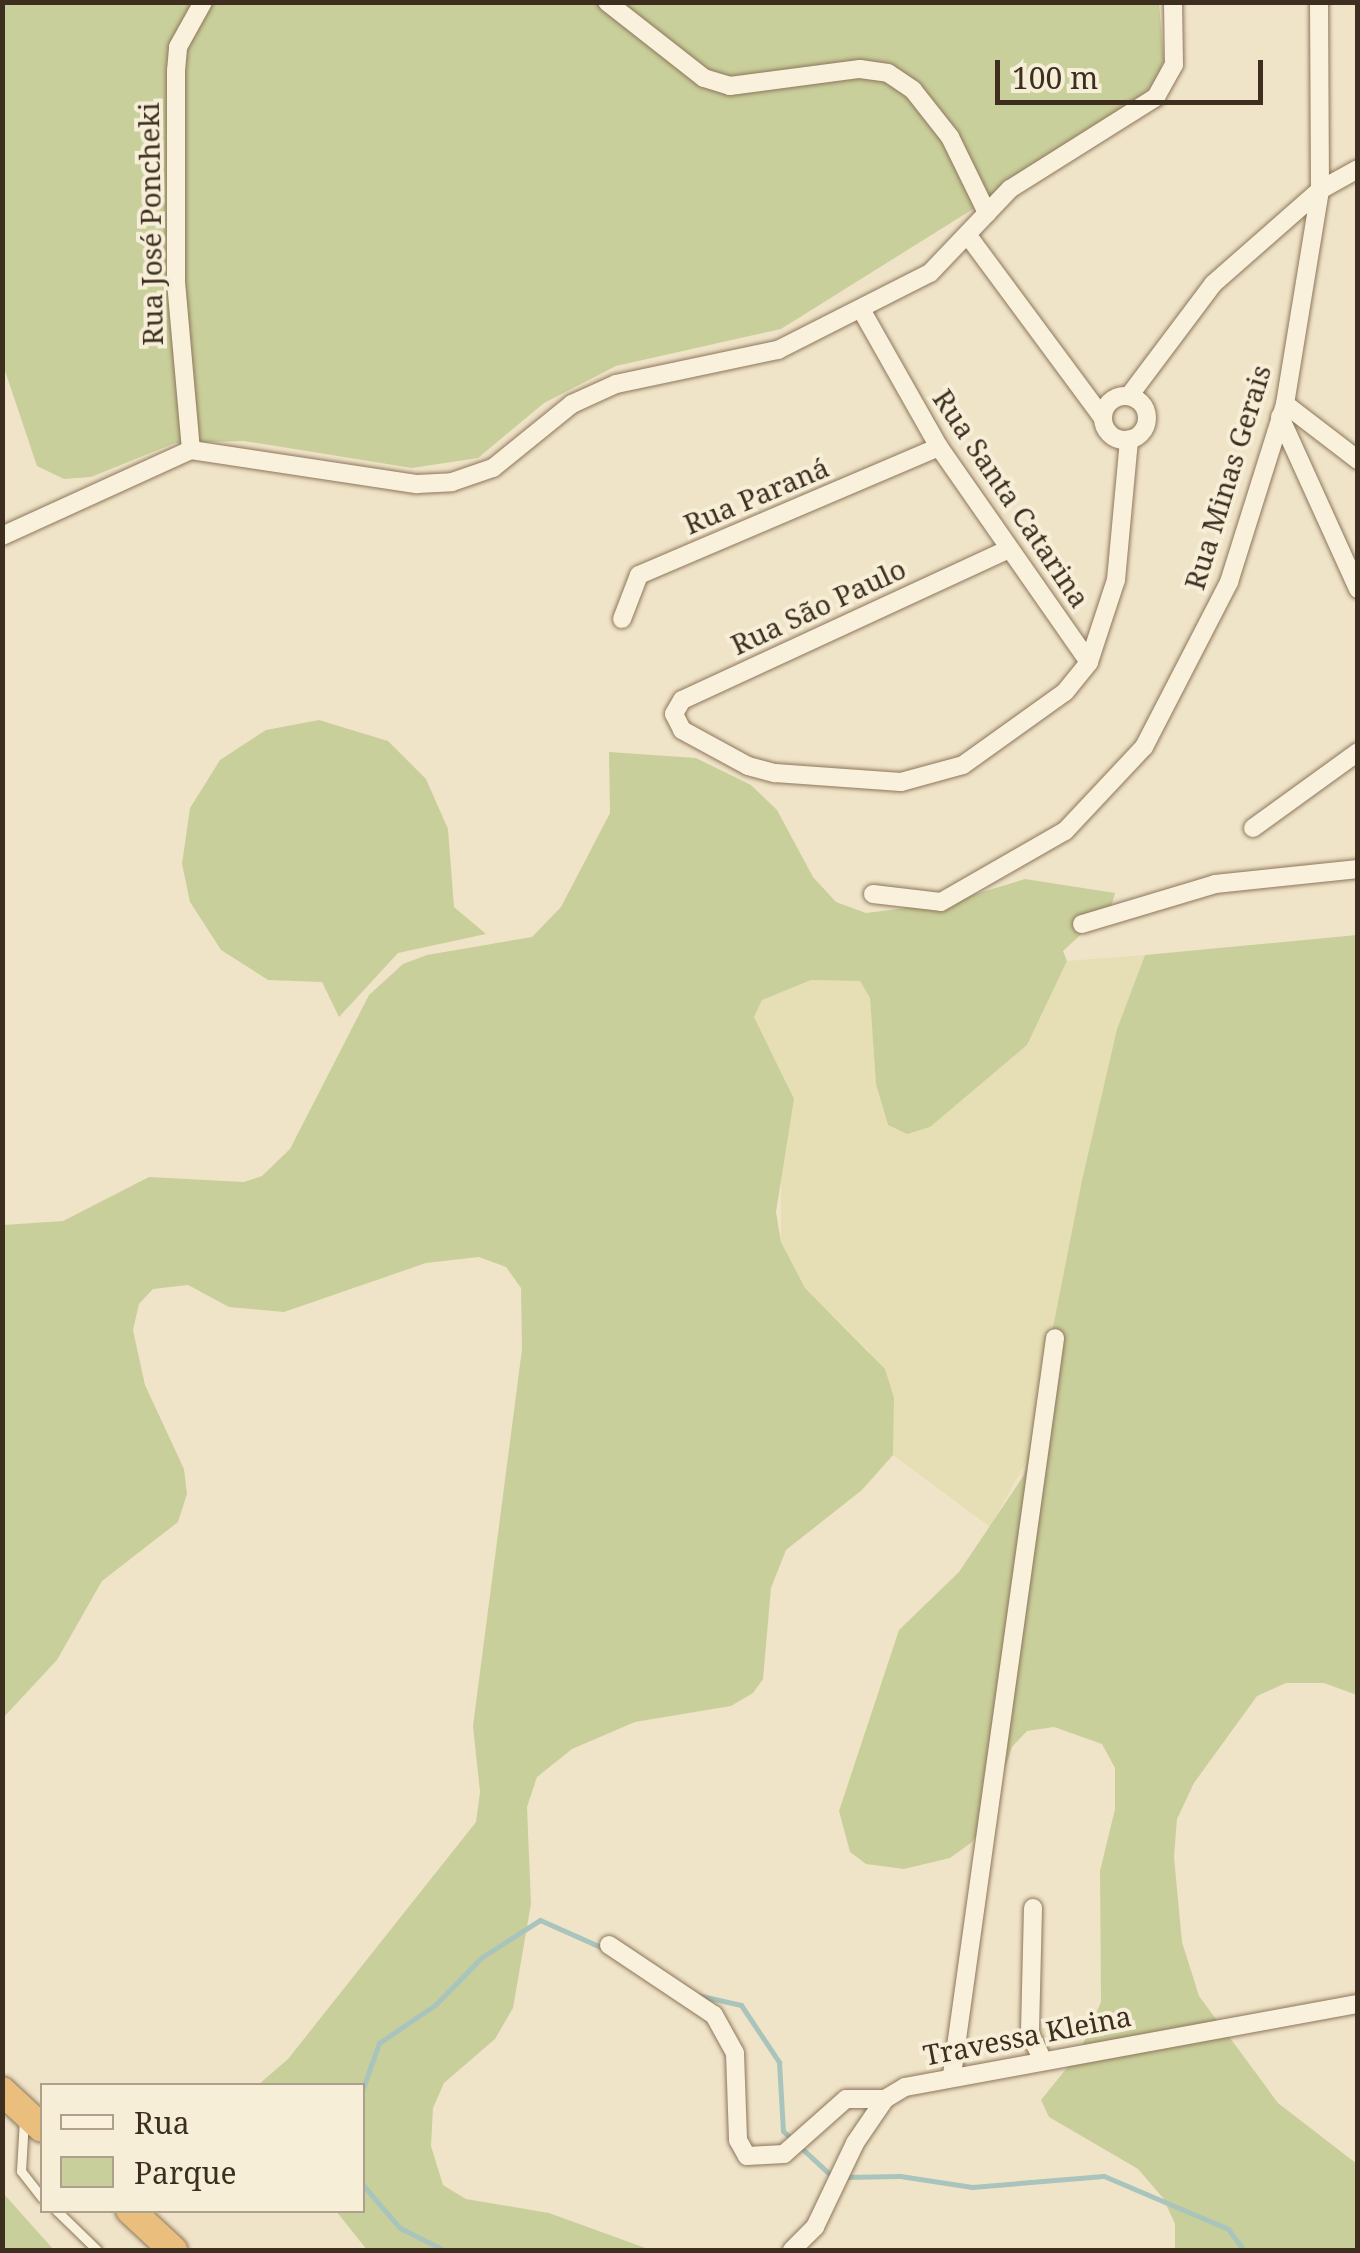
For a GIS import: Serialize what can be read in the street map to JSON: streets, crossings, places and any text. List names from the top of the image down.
{
  "streets": {
    "street": [
      "Rua José Poncheki",
      "Rua Minas Gerais",
      "Rua Paraná",
      "Rua Santa Catarina",
      "Rua São Paulo",
      "Travessa Kleina"
    ]
  },
  "crossings": [
    ["Rua Paraná", "Rua Santa Catarina"],
    ["Rua Santa Catarina", "Rua São Paulo"]
  ],
  "legend": ["Rua", "Parque"],
  "scale_bar": "100 m"
}
